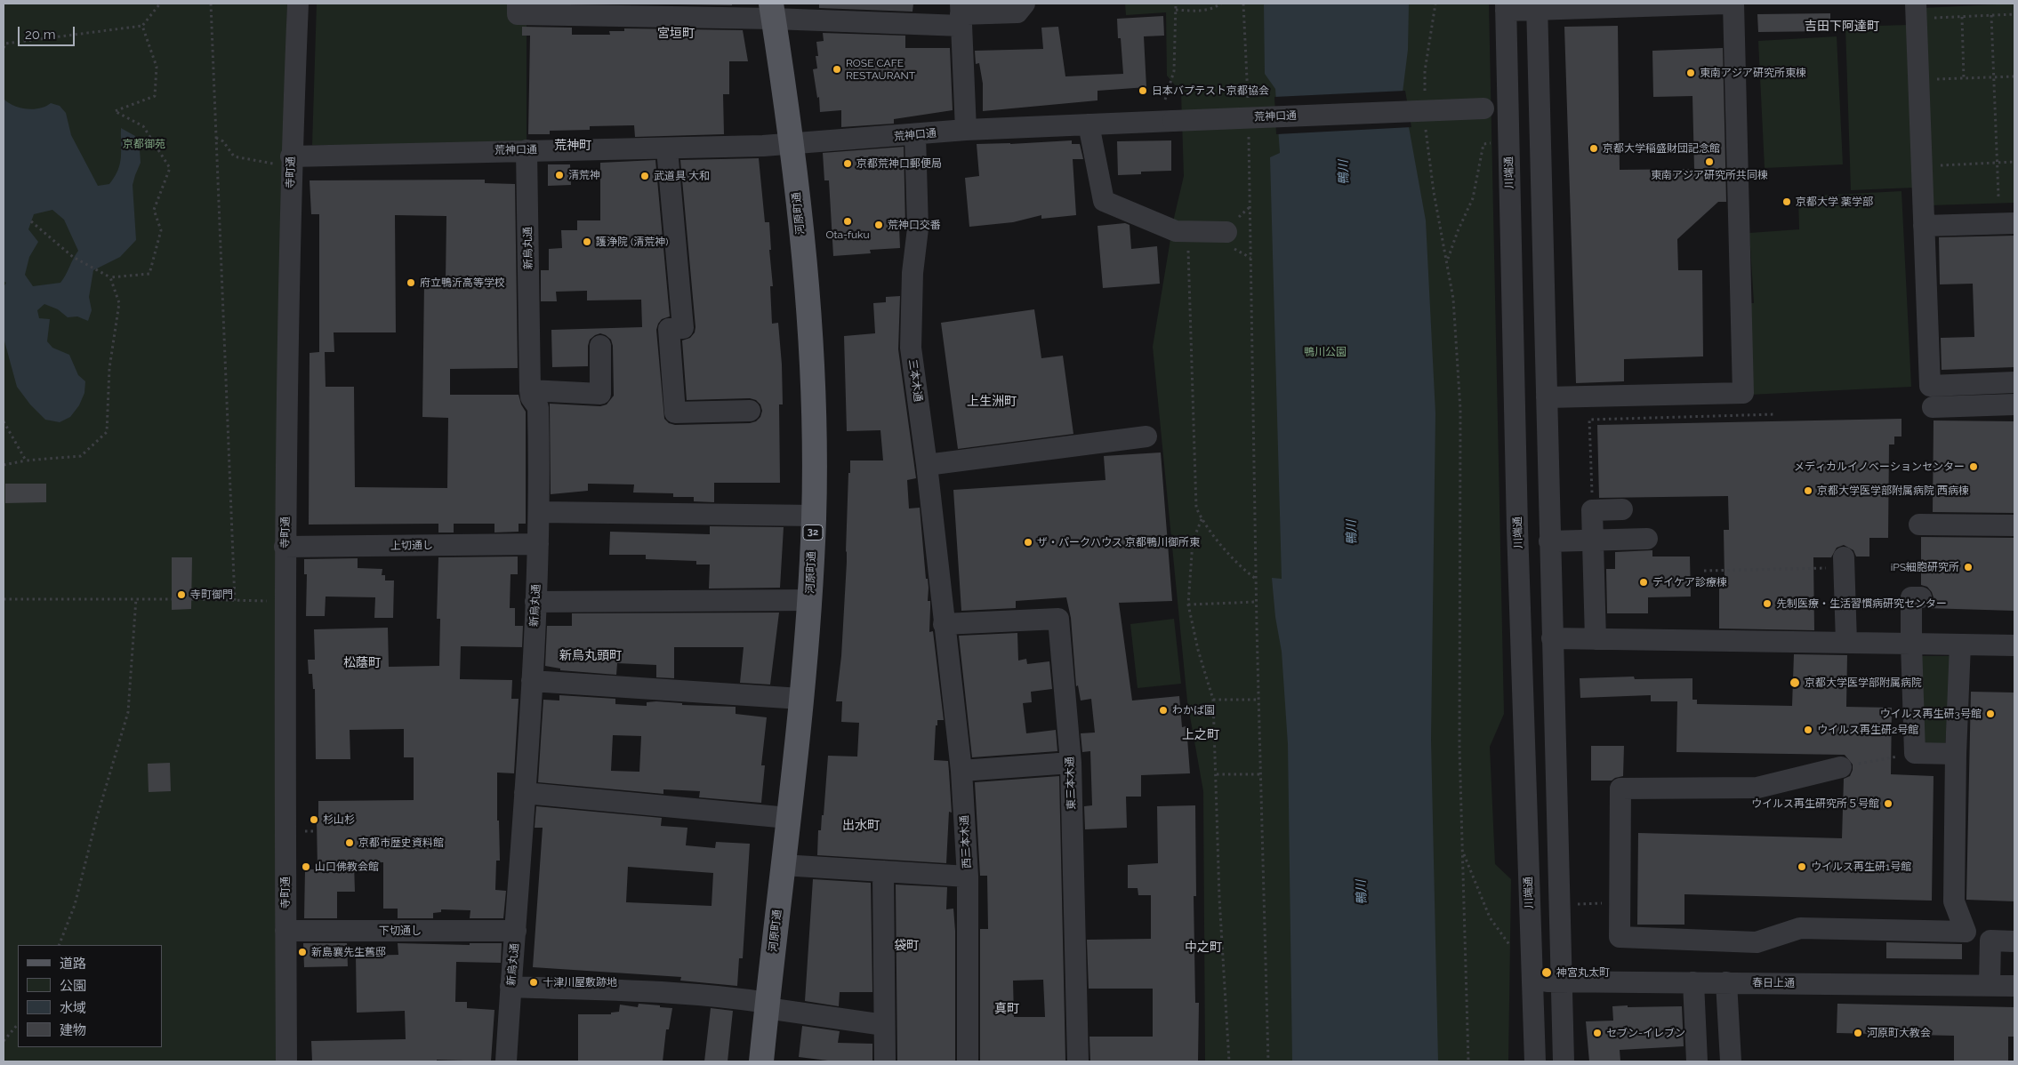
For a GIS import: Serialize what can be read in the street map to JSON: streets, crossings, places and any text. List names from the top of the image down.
{
  "streets": {
    "main road": ["河原町通", "32"],
    "street": [
      "荒神口通",
      "寺町通",
      "川端通",
      "新烏丸通",
      "三本木通",
      "上切通し",
      "東三本木通",
      "西三本木通",
      "下切通し",
      "春日上通"
    ]
  },
  "crossings": [
    ["荒神口通", "寺町通"],
    ["荒神口通", "川端通"],
    ["荒神口通", "河原町通"],
    ["荒神口通", "新烏丸通"],
    ["荒神口通", "三本木通"],
    ["寺町通", "上切通し"],
    ["寺町通", "下切通し"],
    ["川端通", "春日上通"],
    ["新烏丸通", "上切通し"],
    ["新烏丸通", "下切通し"],
    ["三本木通", "東三本木通"],
    ["三本木通", "西三本木通"],
    ["東三本木通", "西三本木通"]
  ],
  "districts": [
    "吉田下阿達町",
    "宮垣町",
    "荒神町",
    "上生洲町",
    "新烏丸頭町",
    "松蔭町",
    "上之町",
    "出水町",
    "袋町",
    "中之町",
    "真町"
  ],
  "water": ["鴨川"],
  "parks": ["京都御苑", "鴨川公園"],
  "places": [
    "ROSE CAFE RESTAURANT",
    "東南アジア研究所東棟",
    "日本バプテスト京都協会",
    "京都大学稲盛財団記念館",
    "東南アジア研究所共同棟",
    "京都荒神口郵便局",
    "清荒神",
    "武道具 大和",
    "京都大学 薬学部",
    "Ota-fuku",
    "荒神口交番",
    "護浄院 (清荒神)",
    "府立鴨沂高等学校",
    "メディカルイノベーションセンター",
    "京都大学医学部附属病院 西病棟",
    "ザ・パークハウス 京都鴨川御所東",
    "iPS細胞研究所",
    "デイケア診療棟",
    "寺町御門",
    "先制医療・生活習慣病研究センター",
    "京都大学医学部附属病院",
    "わかば園",
    "ウイルス再生研3号館",
    "ウイルス再生研2号館",
    "ウイルス再生研究所５号館",
    "杉山杉",
    "京都市歴史資料館",
    "山口佛教会館",
    "ウイルス再生研1号館",
    "新島襄先生舊邸",
    "神宮丸太町",
    "十津川屋敷跡地",
    "セブン-イレブン",
    "河原町大教会"
  ],
  "legend": [
    "道路",
    "公園",
    "水域",
    "建物"
  ],
  "scale_bar": "20 m"
}
